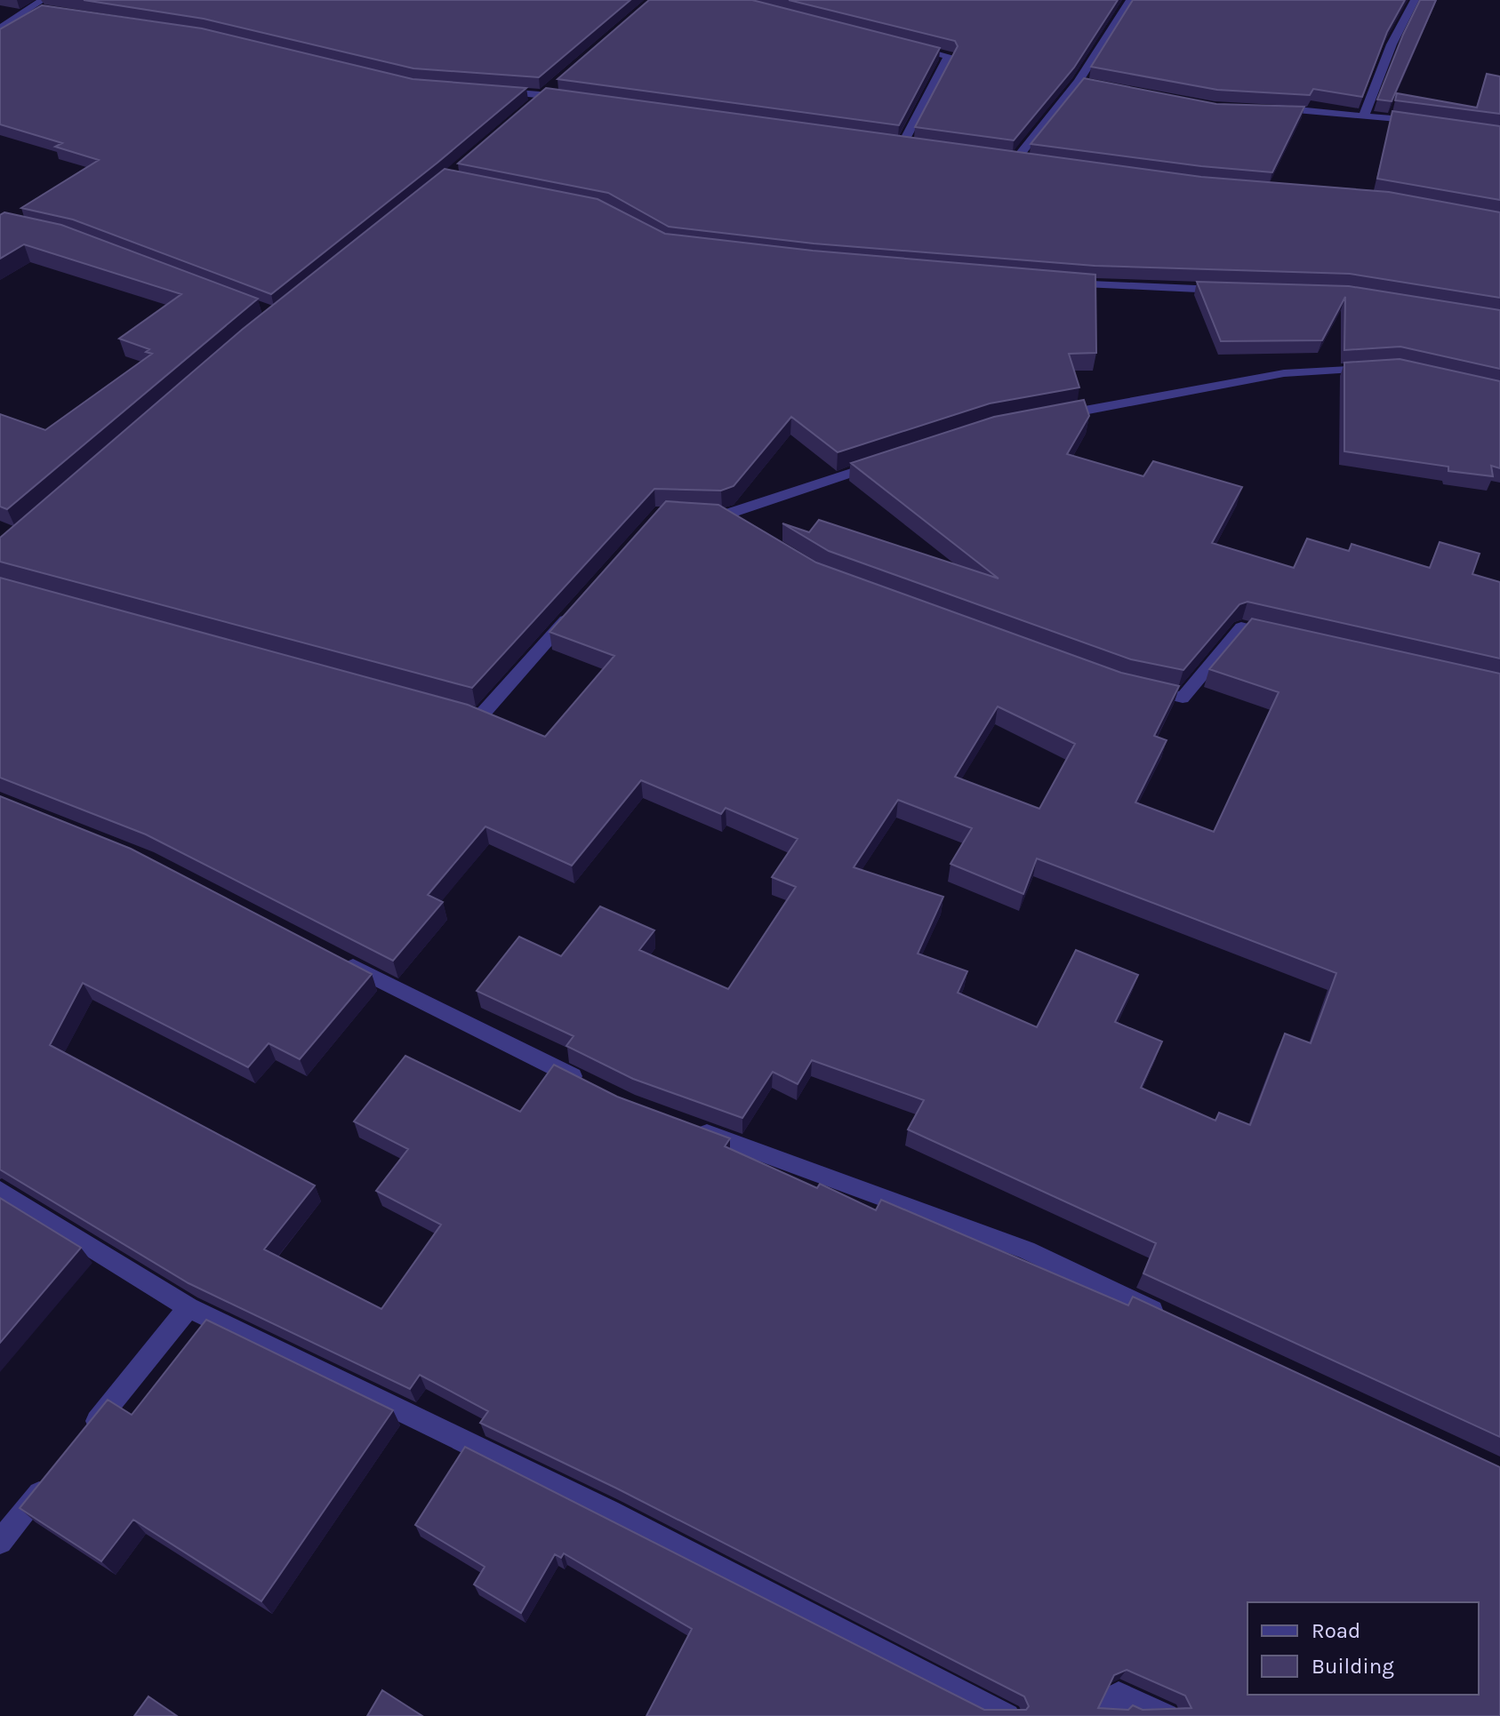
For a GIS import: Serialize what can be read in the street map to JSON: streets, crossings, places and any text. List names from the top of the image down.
{
  "legend": ["Road", "Building"]
}
